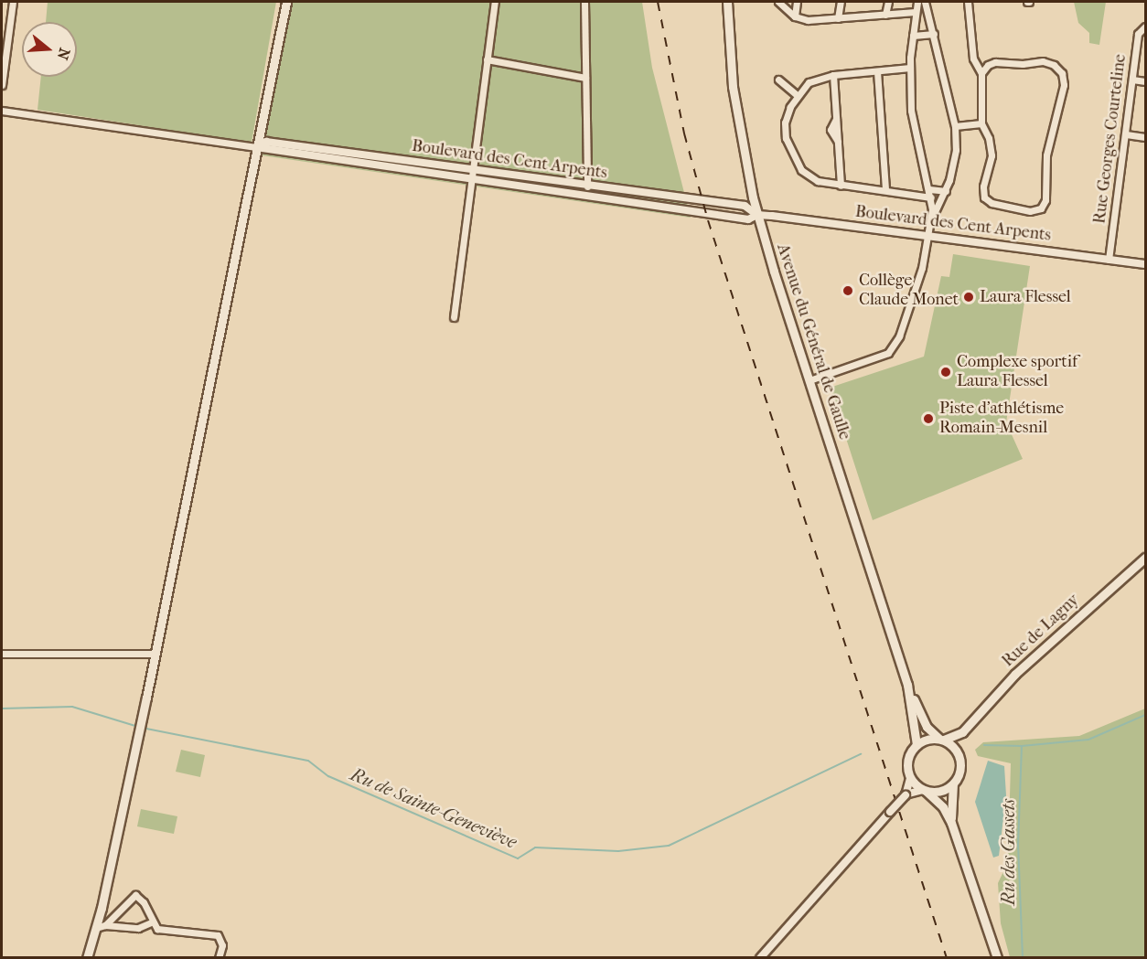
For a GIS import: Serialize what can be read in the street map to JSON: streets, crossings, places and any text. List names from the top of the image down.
{
  "streets": {
    "main road": ["Avenue du Général de Gaulle", "Rue de Lagny"],
    "street": ["Rue Georges Courteline", "Boulevard des Cent Arpents"]
  },
  "crossings": [
    ["Rue Georges Courteline", "Boulevard des Cent Arpents"],
    ["Boulevard des Cent Arpents", "Avenue du Général de Gaulle"],
    ["Avenue du Général de Gaulle", "Rue de Lagny"]
  ],
  "water": ["Ru de Sainte-Geneviève", "Ru des Gassets"],
  "places": [
    "Collège Claude Monet",
    "Laura Flessel",
    "Complexe sportif Laura Flessel",
    "Piste d’athlétisme Romain-Mesnil"
  ],
  "north": "right"
}
